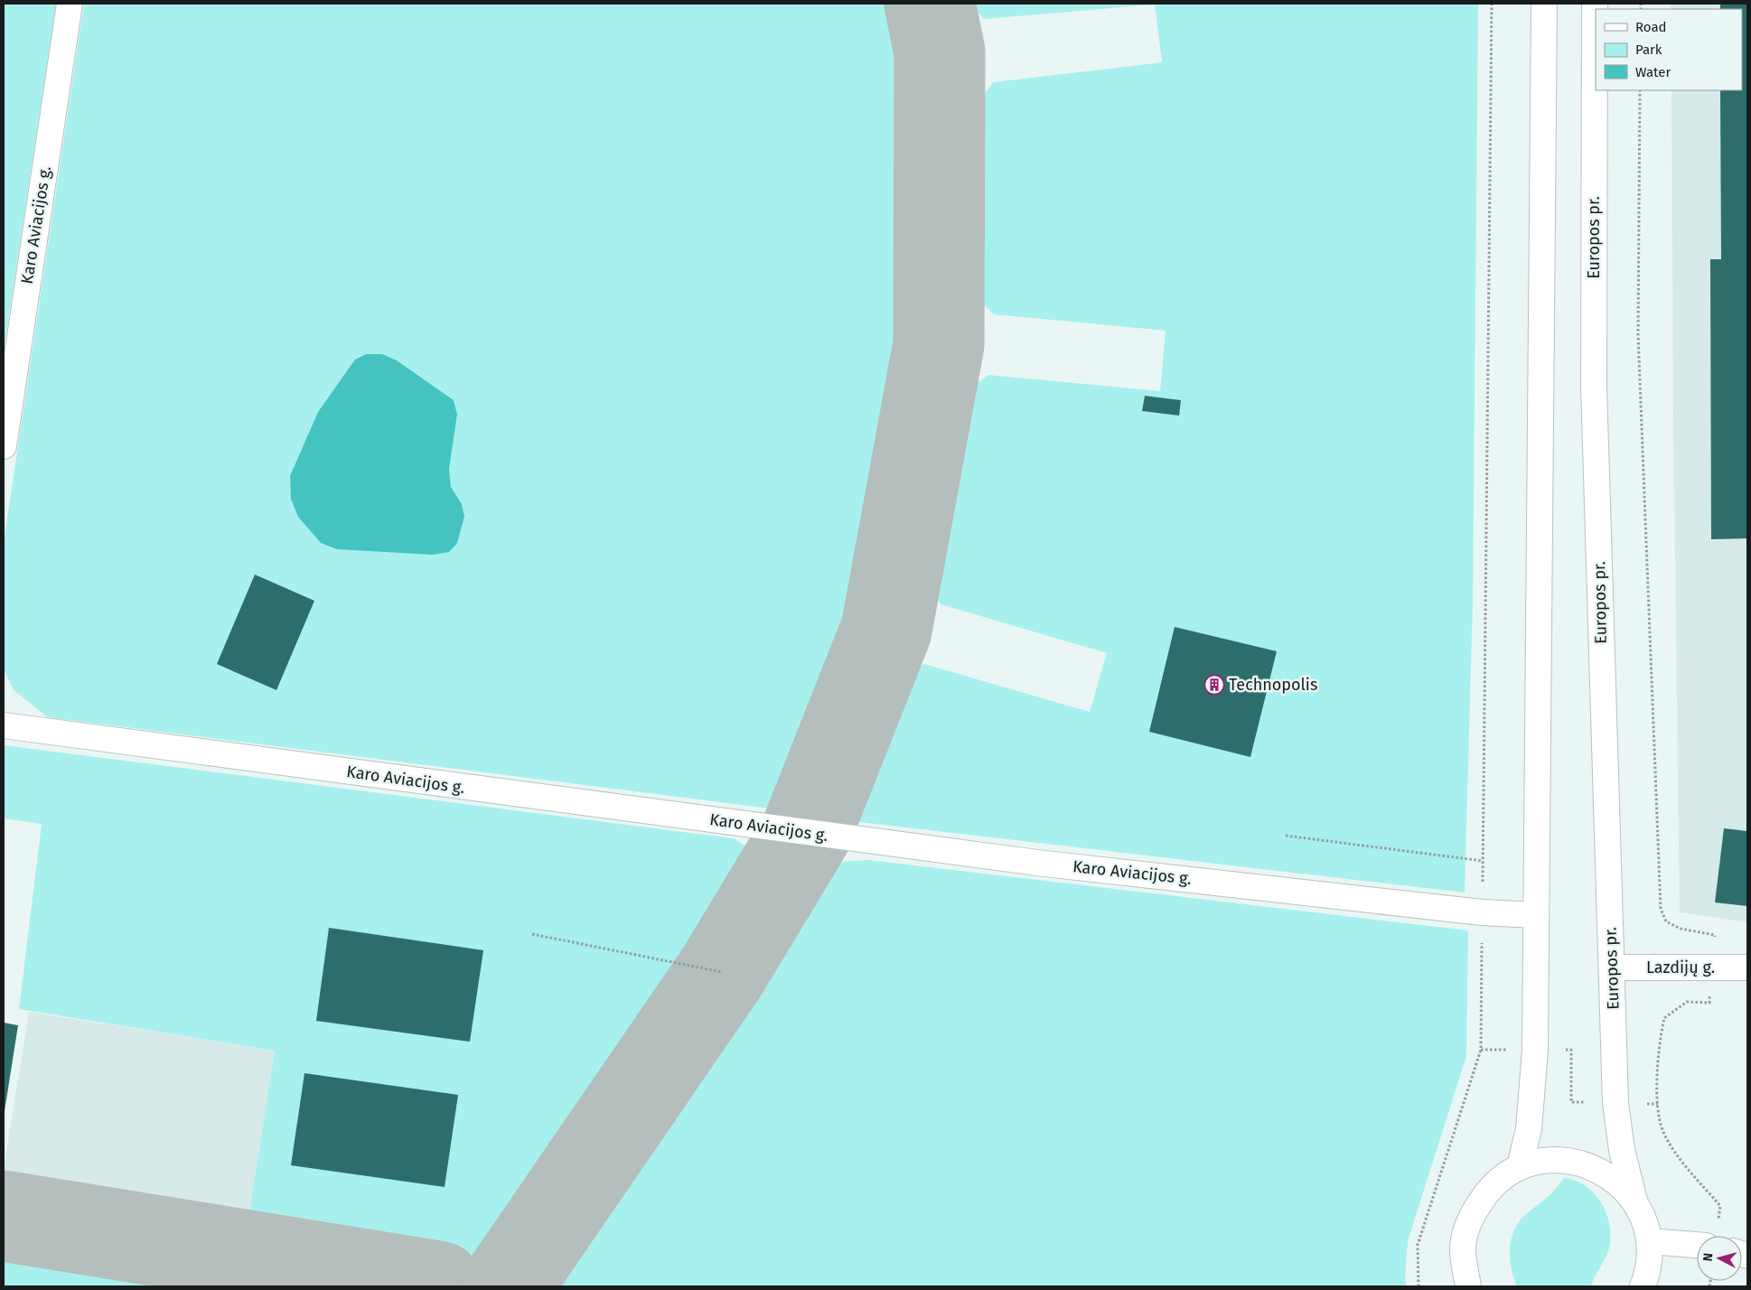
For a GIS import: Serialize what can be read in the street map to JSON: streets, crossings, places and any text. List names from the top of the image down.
{
  "streets": {
    "main road": ["Karo Aviacijos g.", "Europos pr.", "Lazdijų g."]
  },
  "crossings": [
    ["Europos pr.", "Lazdijų g."]
  ],
  "places": {
    "building": ["Technopolis"]
  },
  "legend": ["Road", "Park", "Water"],
  "north": "left"
}
